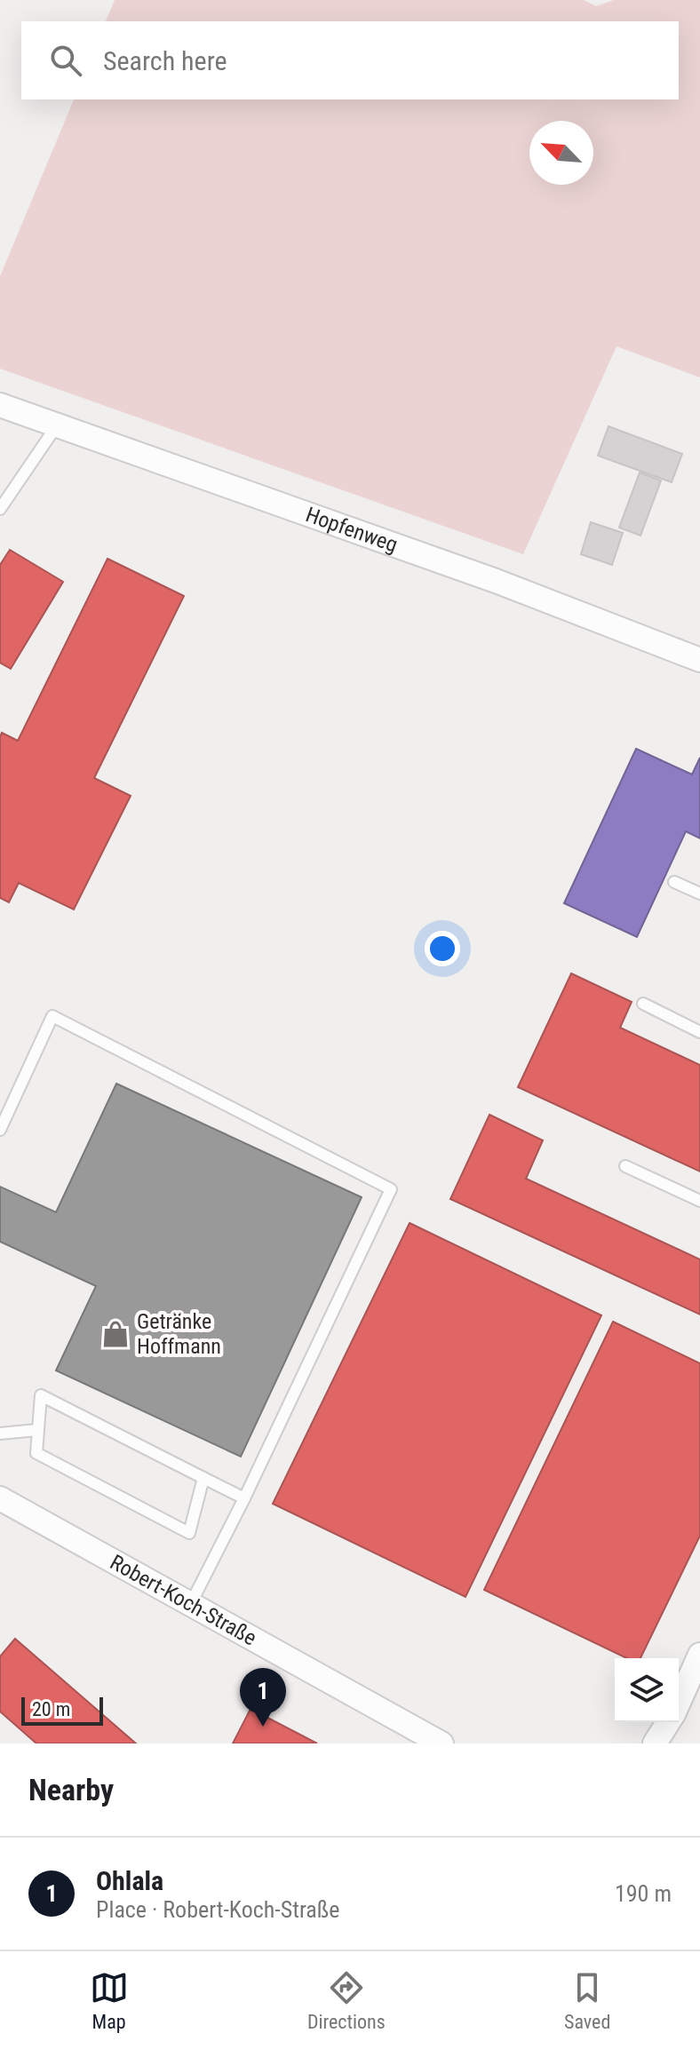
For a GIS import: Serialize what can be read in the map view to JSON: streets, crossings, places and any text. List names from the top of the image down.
{
  "streets": {
    "street": ["Hopfenweg", "Robert-Koch-Straße"]
  },
  "places": {
    "shop": ["Getränke Hoffmann"]
  },
  "scale_bar": "20 m",
  "north": "top left",
  "page": {
    "search": "Search here",
    "pins": "1",
    "scale": "20 m",
    "heading": "Nearby",
    "list": [
      {
        "mark": "1",
        "name": "Ohlala",
        "note": "Place · Robert-Koch-Straße",
        "value": "190 m"
      }
    ],
    "nav": ["Map", "Directions", "Saved"]
  }
}
